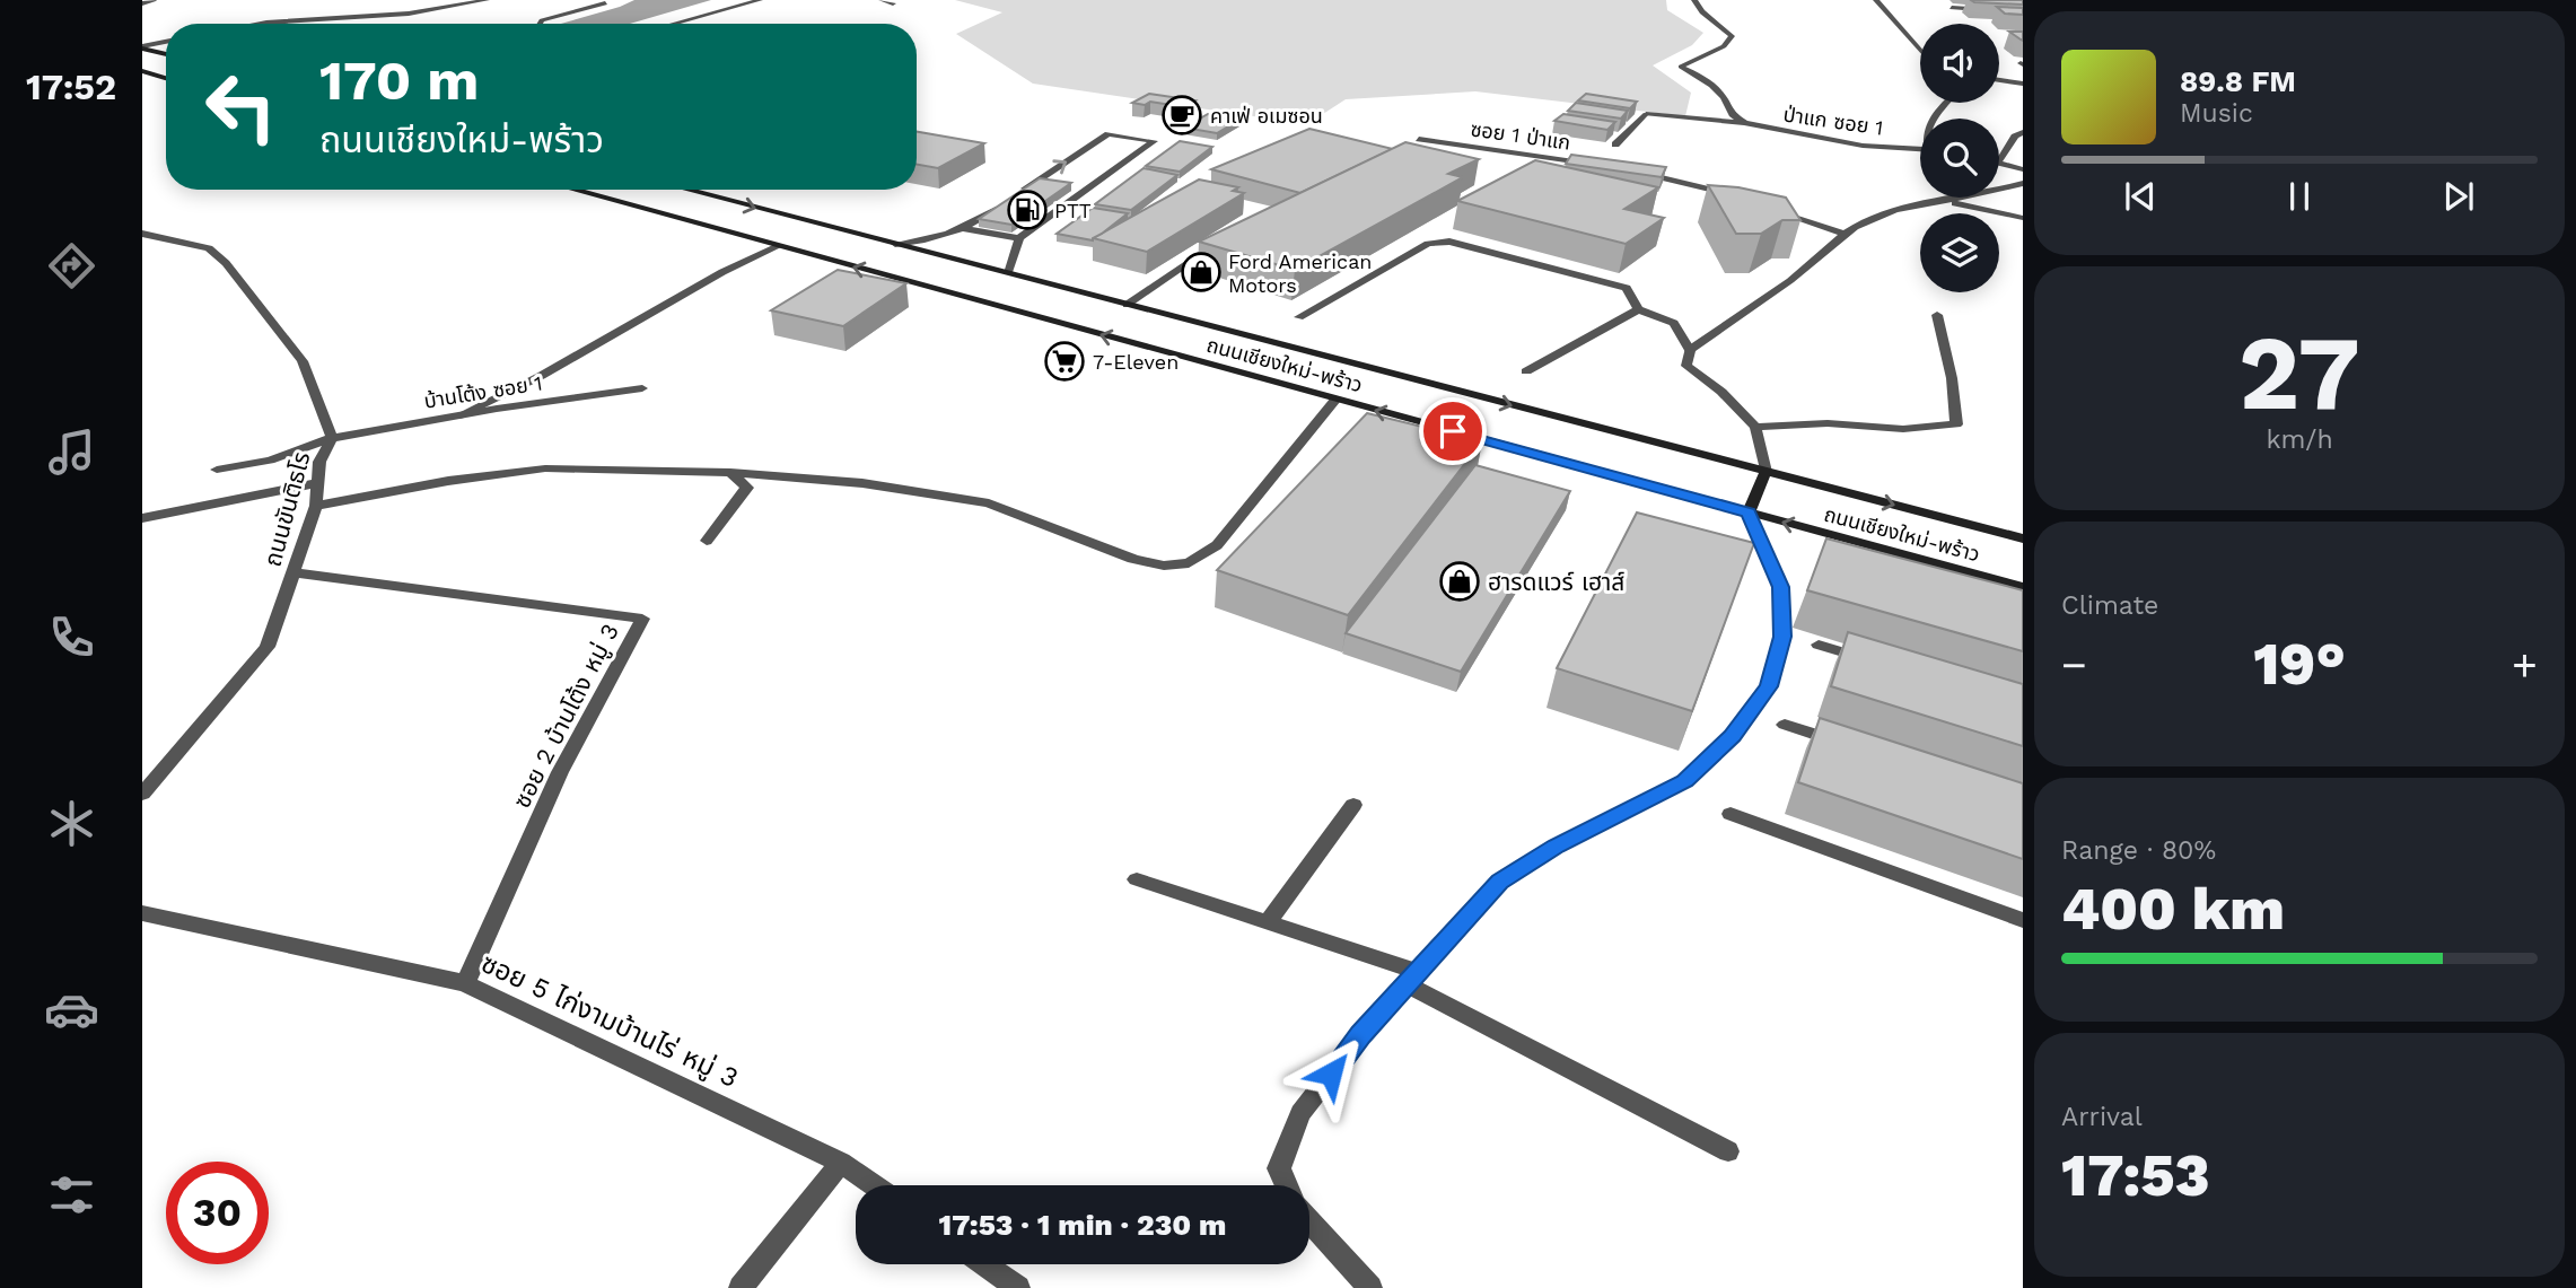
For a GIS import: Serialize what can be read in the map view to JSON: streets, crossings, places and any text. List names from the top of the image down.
{
  "streets": {
    "main road": ["ถนนเชียงใหม่-พร้าว"],
    "street": [
      "ป่าแก ซอย 1",
      "ซอย 1 ป่าแก",
      "บ้านโต้ง ซอย 1",
      "ถนนขันติธโร",
      "ซอย 2 บ้านโต้ง หมู่ 3",
      "ซอย 5 ไก่งามบ้านไร่ หมู่ 3"
    ]
  },
  "crossings": [
    ["บ้านโต้ง ซอย 1", "ถนนขันติธโร"],
    ["ถนนขันติธโร", "ซอย 2 บ้านโต้ง หมู่ 3"],
    ["ซอย 2 บ้านโต้ง หมู่ 3", "ซอย 5 ไก่งามบ้านไร่ หมู่ 3"]
  ],
  "places": {
    "cafe": ["คาเฟ่ อเมซอน"],
    "fuel station": ["PTT"],
    "shop": ["Ford American Motors", "ฮารดแวร์ เฮาส์"],
    "supermarket": ["7-Eleven"]
  },
  "page": {
    "tabs": "17:52",
    "turn": ["170 m", "ถนนเชียงใหม่-พร้าว"],
    "song": ["89.8 FM", "Music"],
    "tile": [
      ["27", "km/h"],
      "Climate",
      ["Range · 80%", "400 km"],
      ["Arrival", "17:53"]
    ],
    "heat": ["−", "19°", "+"],
    "limit": "30",
    "trip": "17:53 · 1 min · 230 m"
  }
}
